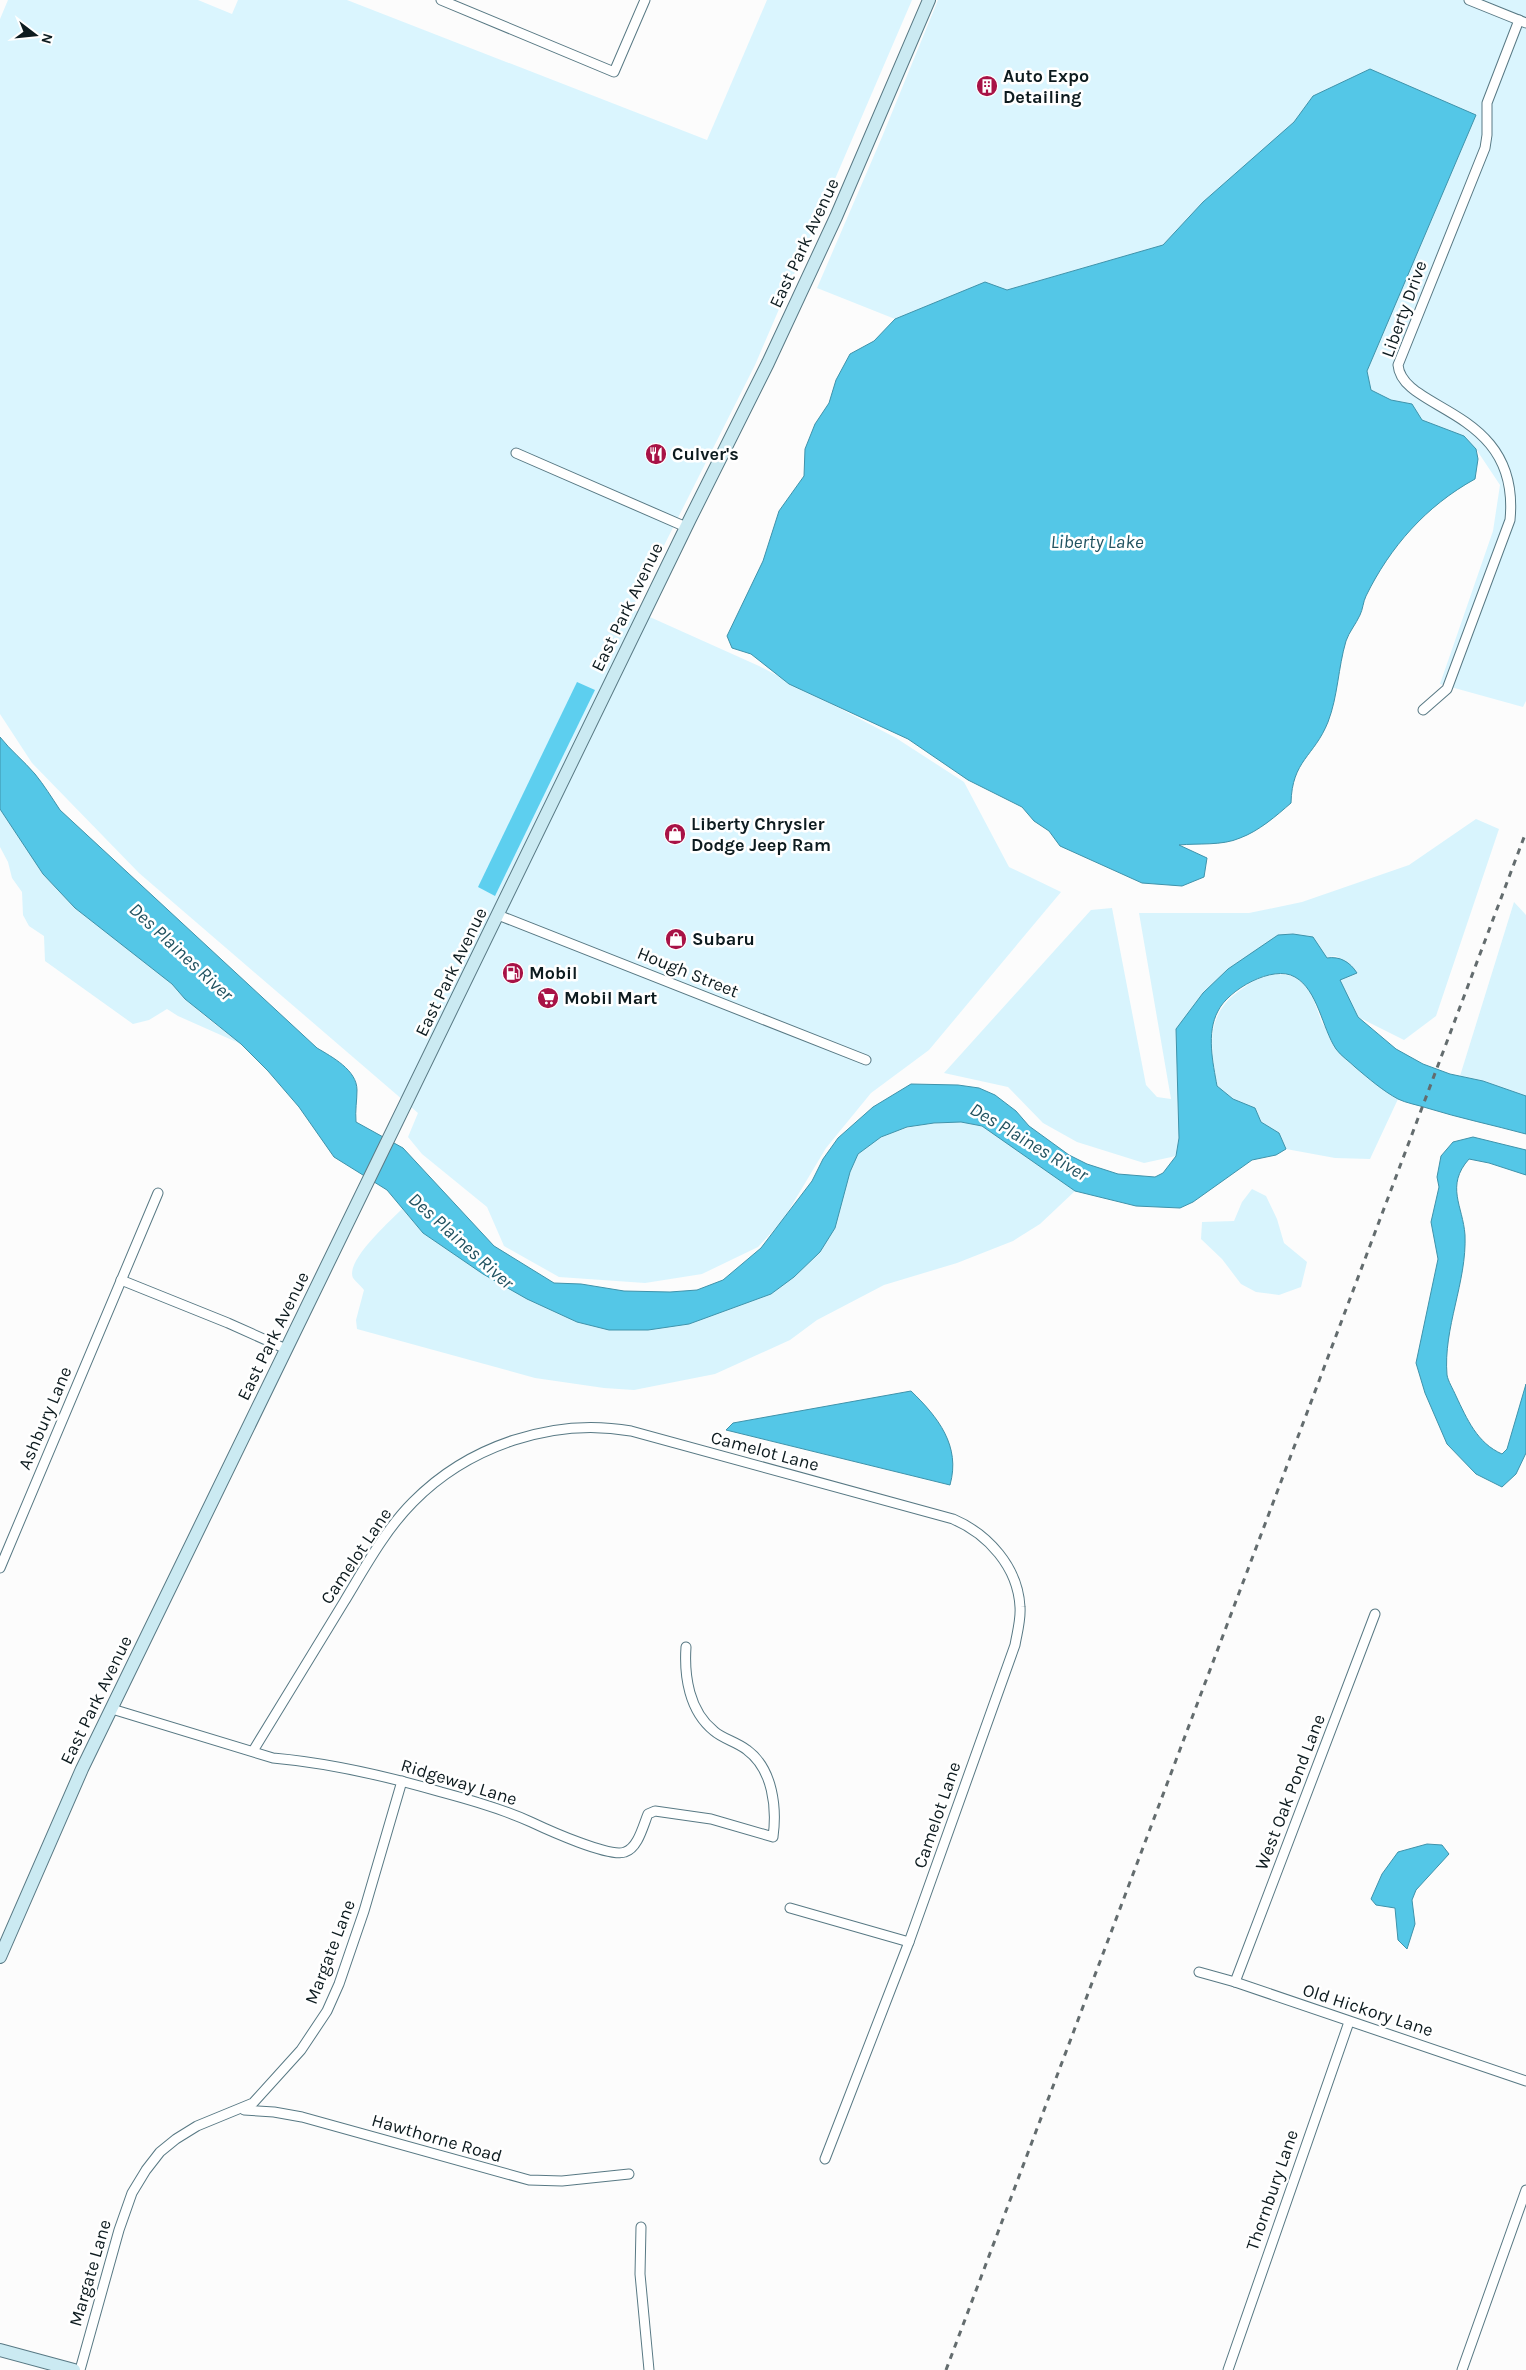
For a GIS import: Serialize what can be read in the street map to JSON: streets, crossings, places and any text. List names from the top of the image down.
{
  "streets": {
    "main road": ["East Park Avenue"],
    "street": [
      "Liberty Drive",
      "Hough Street",
      "Ashbury Lane",
      "Camelot Lane",
      "Ridgeway Lane",
      "West Oak Pond Lane",
      "Margate Lane",
      "Old Hickory Lane",
      "Hawthorne Road",
      "Thornbury Lane"
    ]
  },
  "crossings": [
    ["East Park Avenue", "Hough Street"],
    ["East Park Avenue", "Ridgeway Lane"],
    ["Camelot Lane", "Ridgeway Lane"],
    ["Ridgeway Lane", "Margate Lane"],
    ["West Oak Pond Lane", "Old Hickory Lane"],
    ["Margate Lane", "Hawthorne Road"],
    ["Old Hickory Lane", "Thornbury Lane"]
  ],
  "water": ["Liberty Lake", "Des Plaines River"],
  "places": {
    "building": ["Auto Expo Detailing"],
    "restaurant": ["Culver's"],
    "shop": ["Liberty Chrysler Dodge Jeep Ram", "Subaru"],
    "fuel station": ["Mobil"],
    "supermarket": ["Mobil Mart"]
  },
  "north": "right"
}
